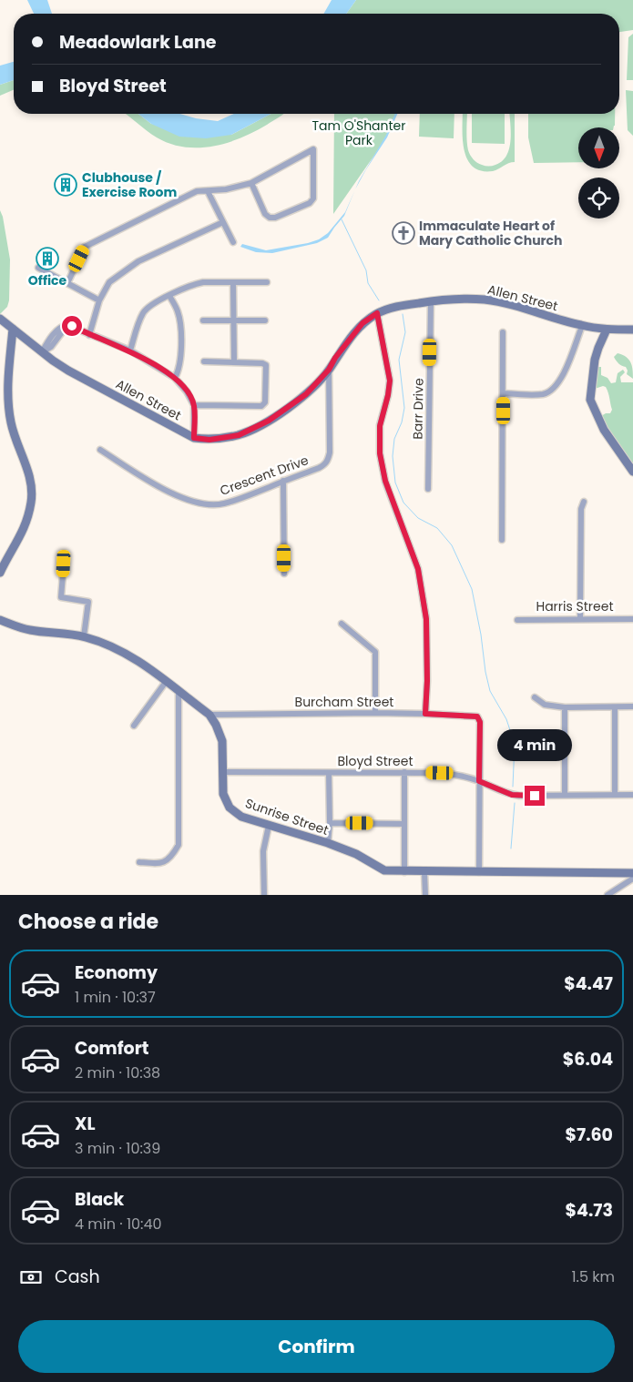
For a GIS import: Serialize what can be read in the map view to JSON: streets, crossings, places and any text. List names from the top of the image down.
{
  "streets": {
    "street": [
      "Allen Street",
      "Barr Drive",
      "Crescent Drive",
      "Harris Street",
      "Burcham Street",
      "Bloyd Street",
      "Sunrise Street"
    ]
  },
  "crossings": [
    ["Allen Street", "Barr Drive"],
    ["Allen Street", "Crescent Drive"],
    ["Burcham Street", "Bloyd Street"],
    ["Burcham Street", "Sunrise Street"],
    ["Bloyd Street", "Sunrise Street"]
  ],
  "parks": ["Tam O'Shanter Park"],
  "places": {
    "building": ["Clubhouse / Exercise Room", "Office"],
    "church": ["Immaculate Heart of Mary Catholic Church"]
  },
  "north": "bottom",
  "page": {
    "banner": ["Meadowlark Lane", "Bloyd Street"],
    "bubble": "4 min",
    "heading": "Choose a ride",
    "list": [
      {
        "name": "Economy",
        "note": "1 min · 10:37",
        "value": "$4.47"
      },
      {
        "name": "Comfort",
        "note": "2 min · 10:38",
        "value": "$6.04"
      },
      {
        "name": "XL",
        "note": "3 min · 10:39",
        "value": "$7.60"
      },
      {
        "name": "Black",
        "note": "4 min · 10:40",
        "value": "$4.73"
      }
    ],
    "pay": ["Cash", "1.5 km"],
    "buttons": "Confirm"
  }
}
